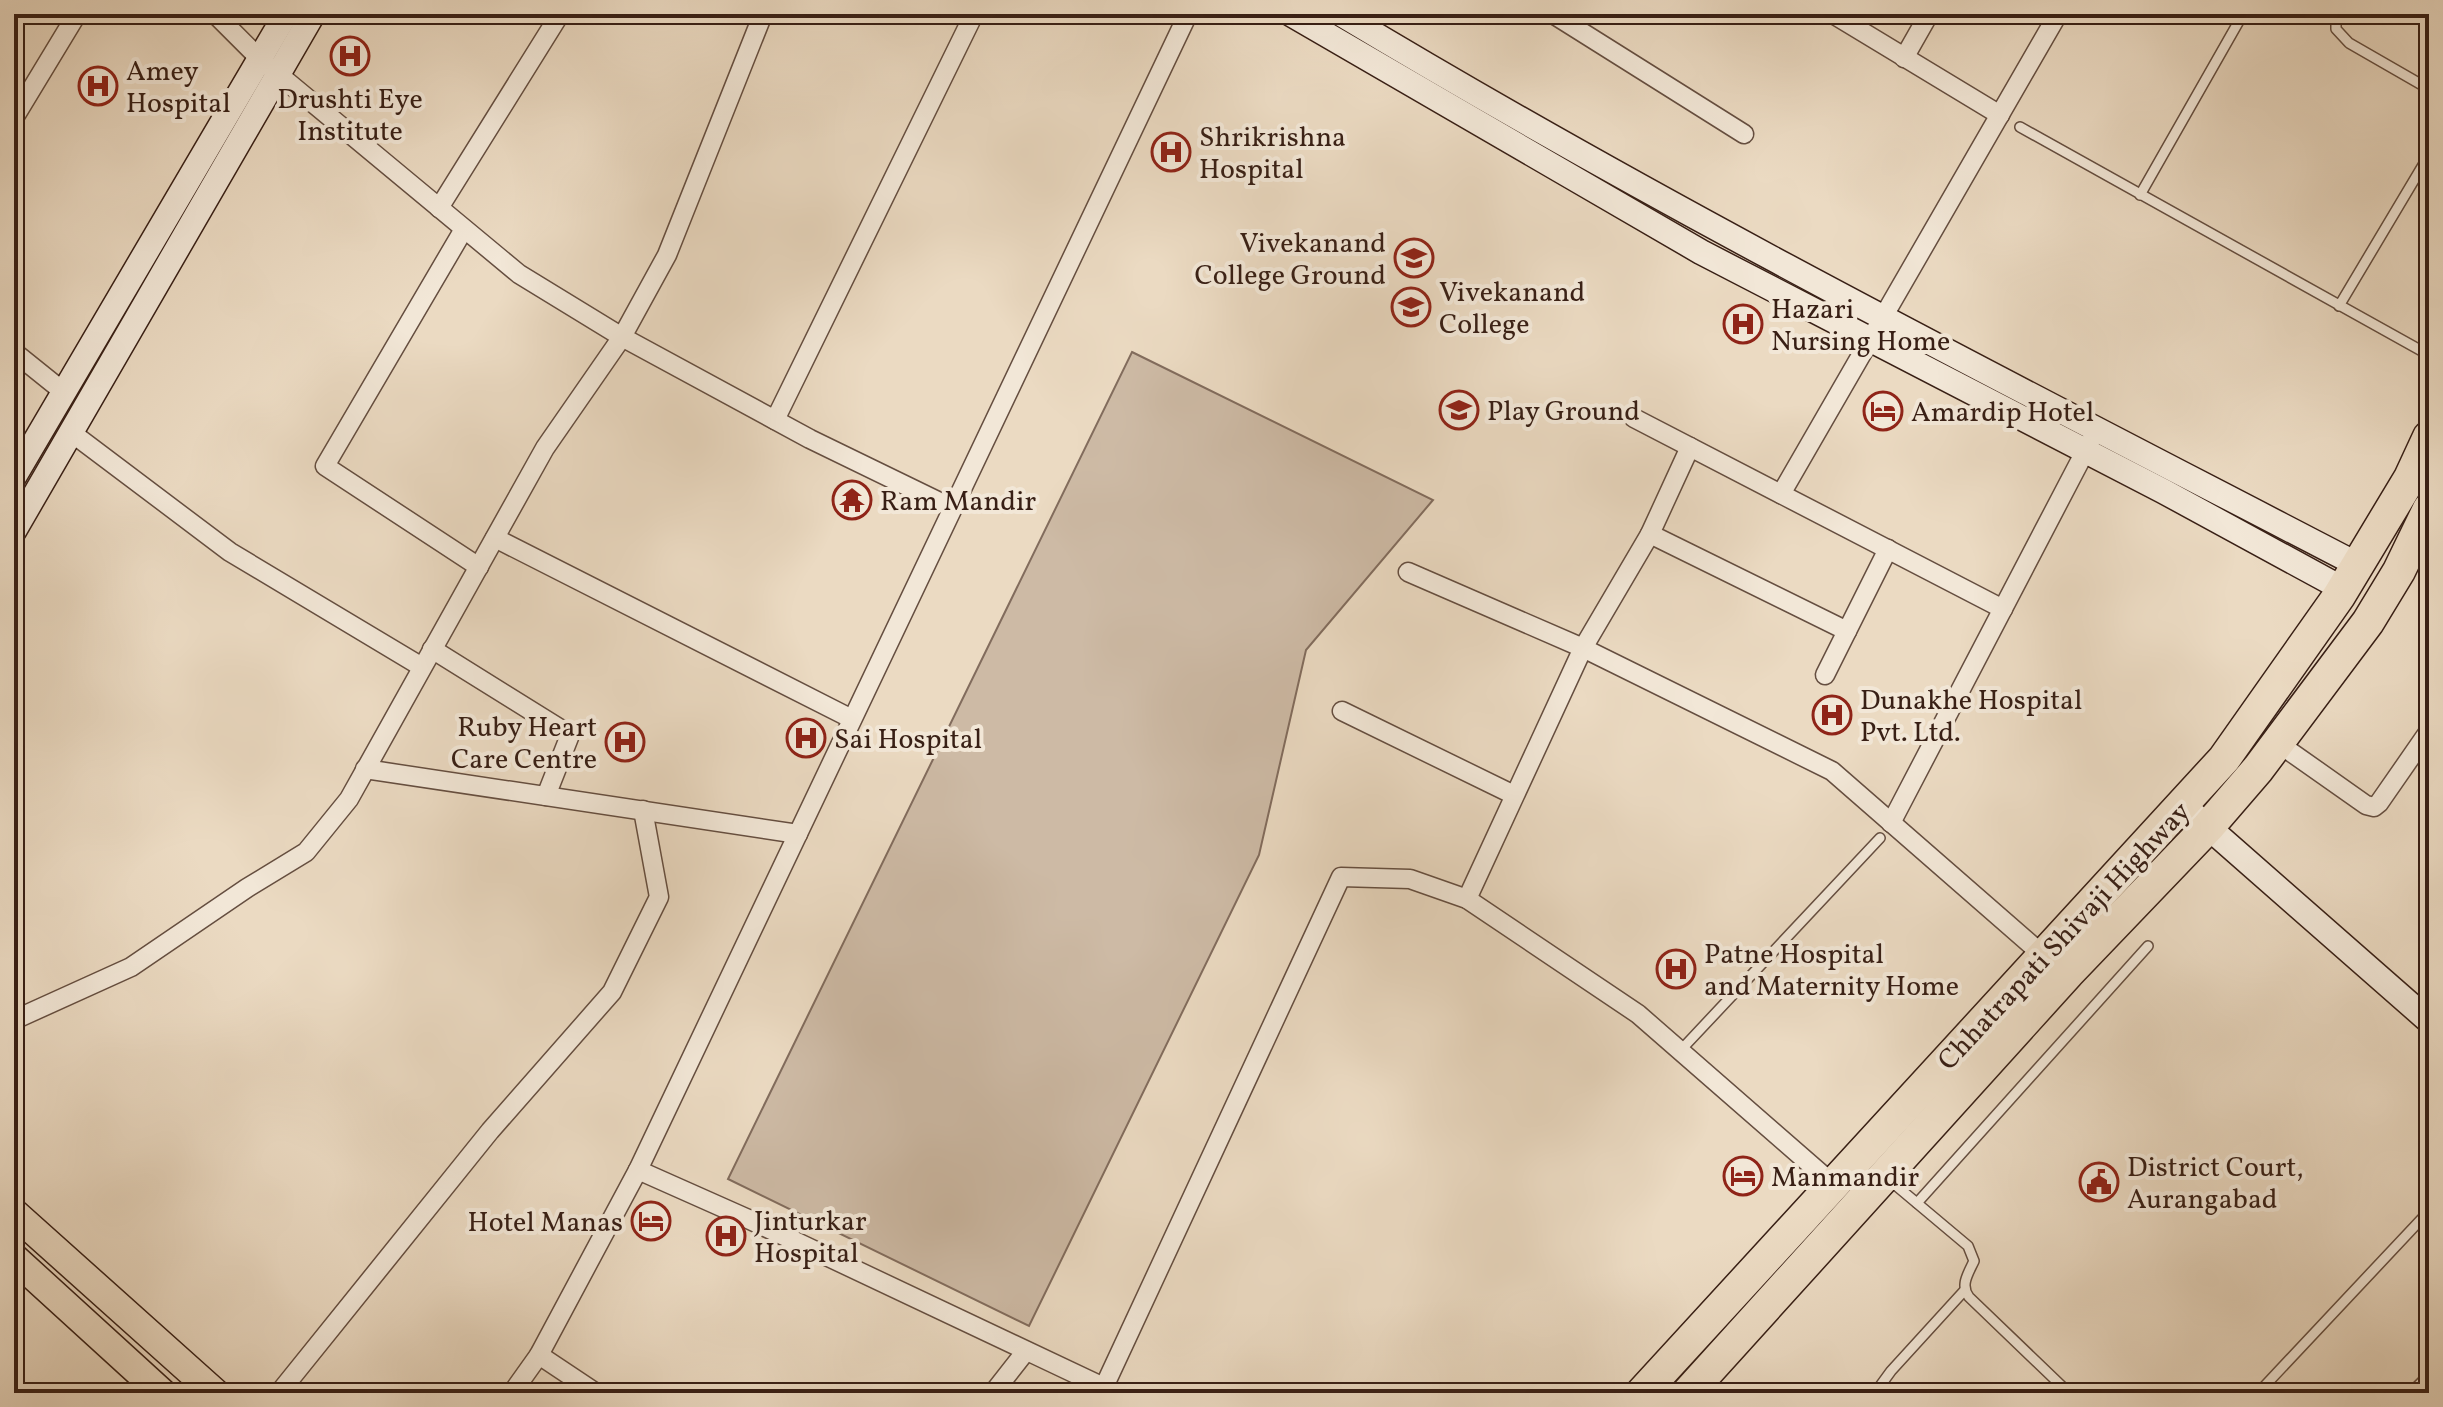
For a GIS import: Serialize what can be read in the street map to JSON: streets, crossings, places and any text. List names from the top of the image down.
{
  "streets": {
    "highway": ["Chhatrapati Shivaji Highway"]
  },
  "places": {
    "hospital": [
      "Drushti Eye Institute",
      "Amey Hospital",
      "Shrikrishna Hospital",
      "Hazari Nursing Home",
      "Dunakhe Hospital Pvt. Ltd.",
      "Sai Hospital",
      "Ruby Heart Care Centre",
      "Patne Hospital and Maternity Home",
      "Jinturkar Hospital"
    ],
    "school or university": ["Vivekanand College Ground", "Vivekanand College", "Play Ground"],
    "hotel": ["Amardip Hotel", "Manmandir", "Hotel Manas"],
    "temple": ["Ram Mandir"],
    "public building": ["District Court, Aurangabad"]
  }
}
